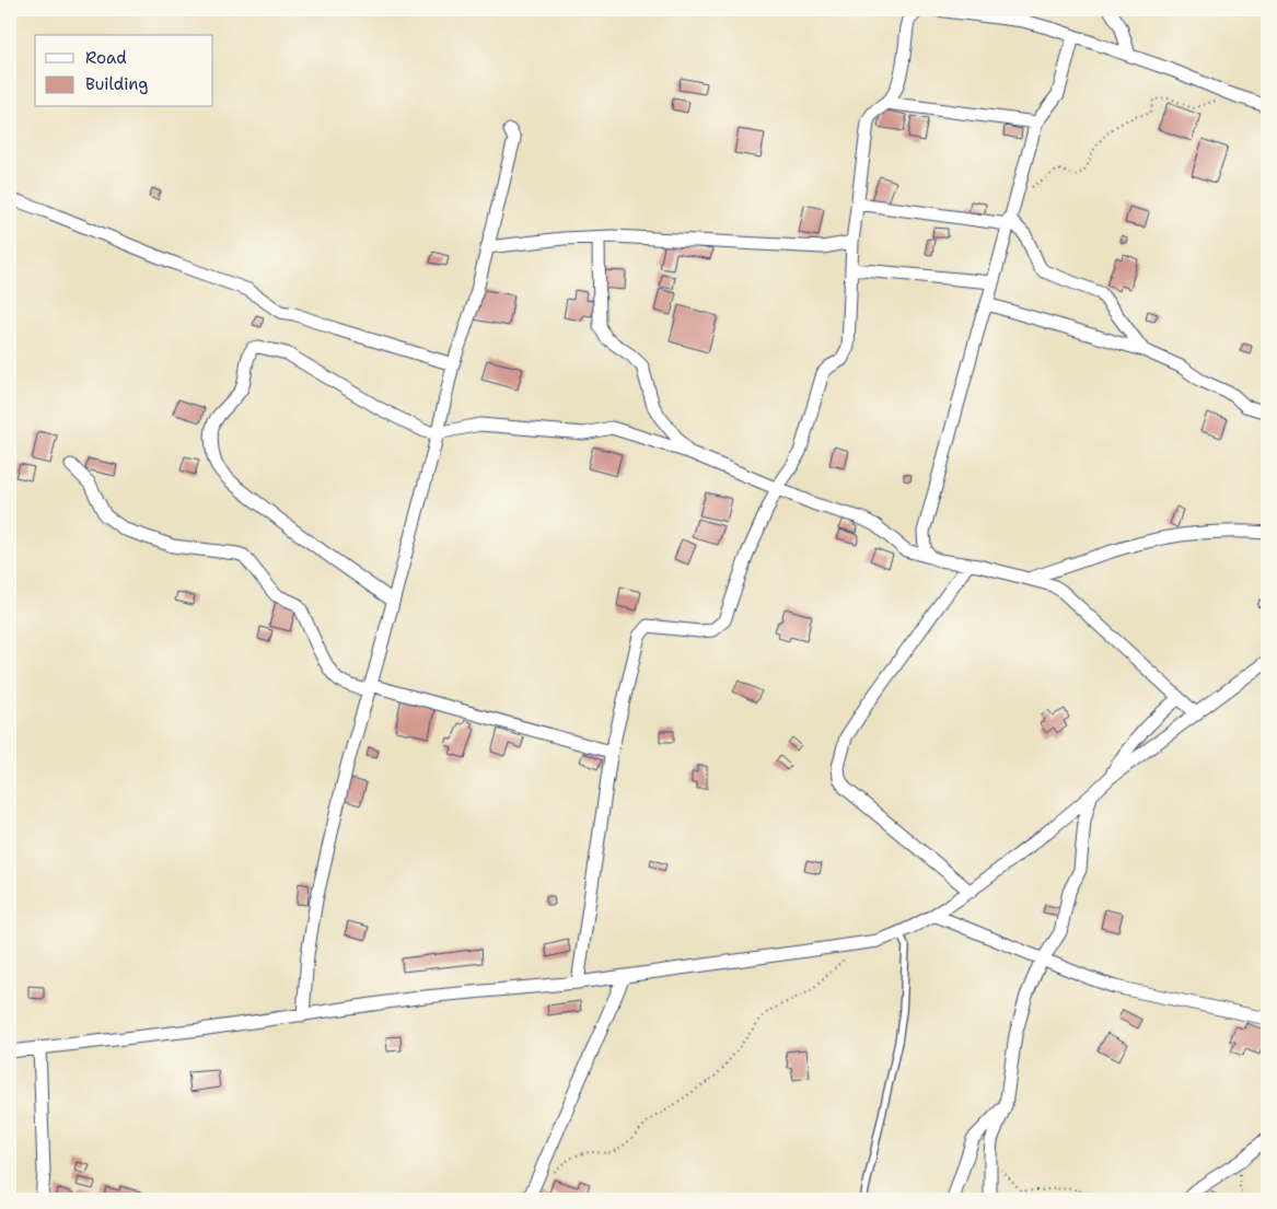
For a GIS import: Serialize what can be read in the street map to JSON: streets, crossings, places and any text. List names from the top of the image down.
{
  "legend": ["Road", "Building"]
}
